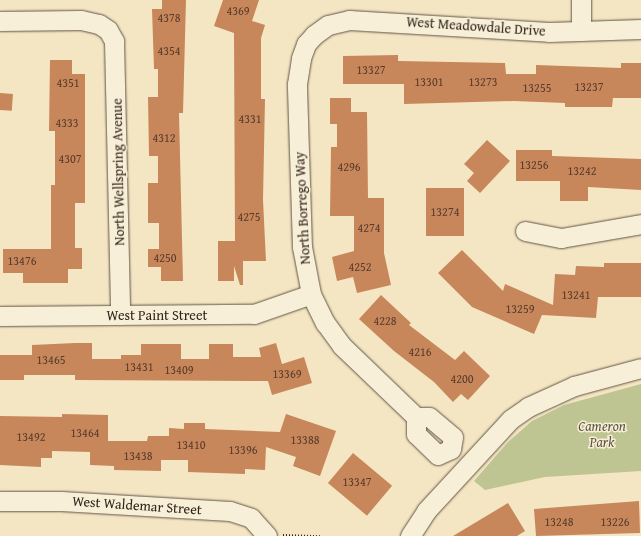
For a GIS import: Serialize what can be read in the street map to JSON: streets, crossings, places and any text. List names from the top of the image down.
{
  "streets": {
    "street": [
      "West Meadowdale Drive",
      "North Wellspring Avenue",
      "North Borrego Way",
      "West Paint Street",
      "West Waldemar Street"
    ]
  },
  "crossings": [
    ["West Meadowdale Drive", "North Borrego Way"],
    ["North Wellspring Avenue", "West Paint Street"],
    ["North Borrego Way", "West Paint Street"]
  ],
  "parks": ["Cameron Park"],
  "house_numbers": [
    "4369",
    "4378",
    "4354",
    "13327",
    "13301",
    "13273",
    "4351",
    "13237",
    "13255",
    "4331",
    "4333",
    "4312",
    "4307",
    "13256",
    "4296",
    "13242",
    "13274",
    "4275",
    "4274",
    "4250",
    "13476",
    "4252",
    "13241",
    "13259",
    "4228",
    "4216",
    "13465",
    "13431",
    "13409",
    "13369",
    "4200",
    "13464",
    "13492",
    "13388",
    "13410",
    "13396",
    "13438",
    "13347",
    "13248",
    "13226"
  ]
}
